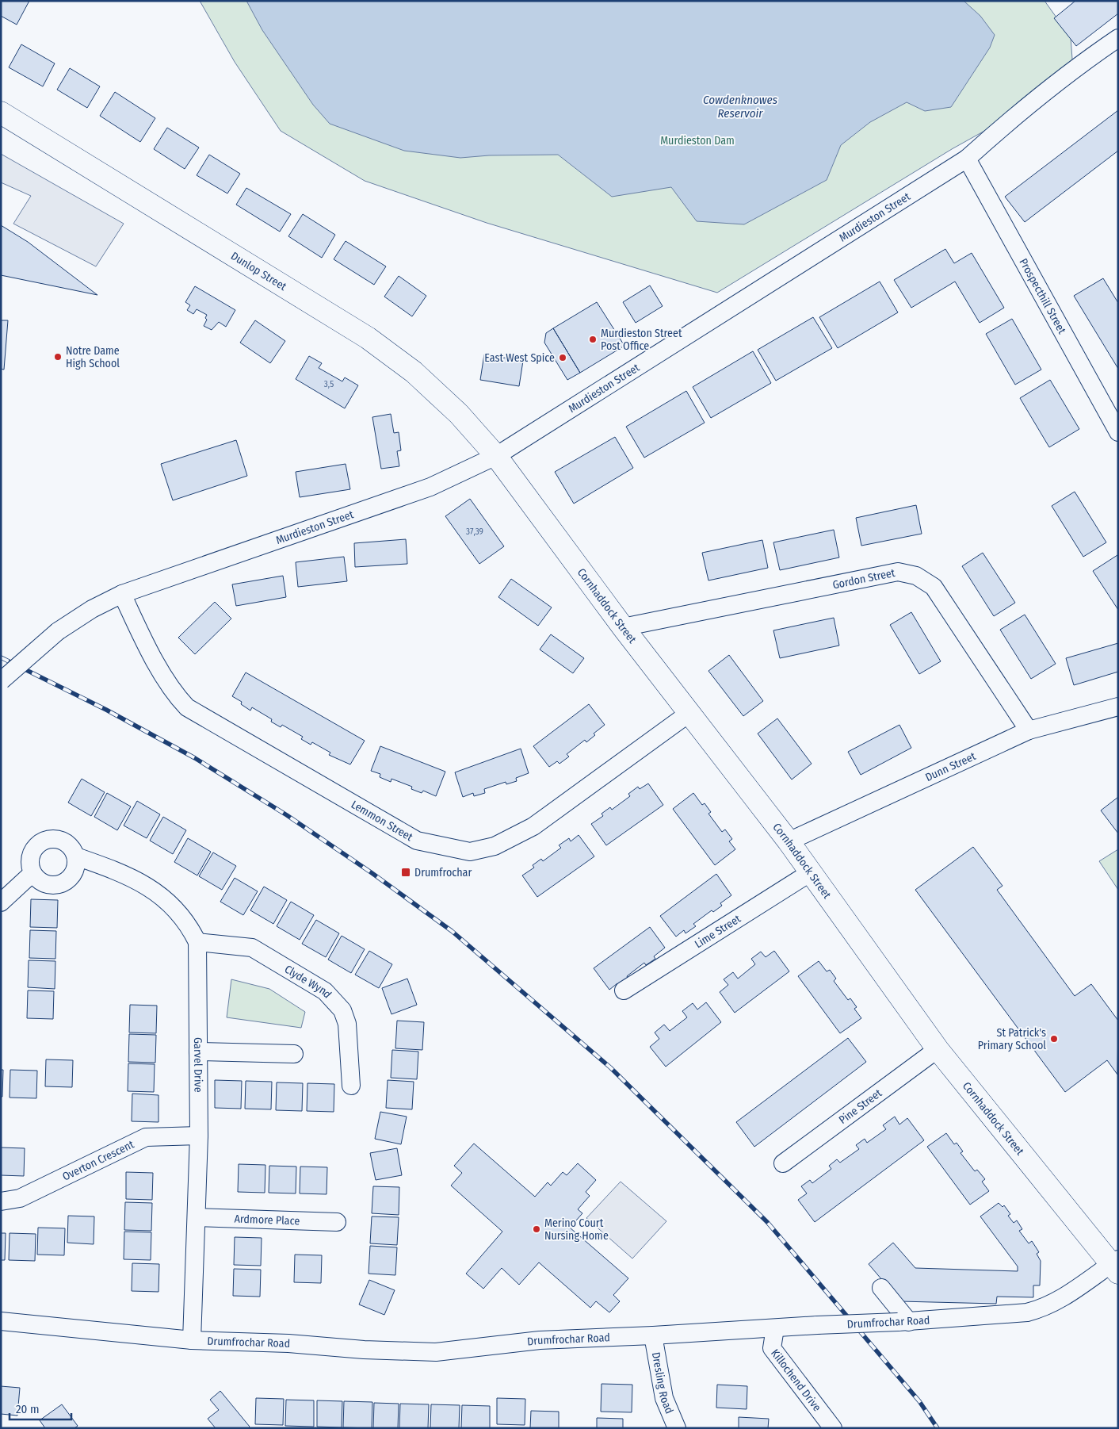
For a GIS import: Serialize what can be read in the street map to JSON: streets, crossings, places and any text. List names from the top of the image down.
{
  "streets": {
    "main road": ["Dunlop Street", "Cornhaddock Street"],
    "street": [
      "Murdieston Street",
      "Prospecthill Street",
      "Gordon Street",
      "Dunn Street",
      "Lemmon Street",
      "Lime Street",
      "Clyde Wynd",
      "Garvel Drive",
      "Pine Street",
      "Overton Crescent",
      "Ardmore Place",
      "Drumfrochar Road",
      "Killochend Drive",
      "Dresling Road"
    ]
  },
  "crossings": [
    ["Murdieston Street", "Dunlop Street"],
    ["Murdieston Street", "Prospecthill Street"],
    ["Murdieston Street", "Cornhaddock Street"],
    ["Murdieston Street", "Lemmon Street"],
    ["Dunlop Street", "Cornhaddock Street"],
    ["Gordon Street", "Cornhaddock Street"],
    ["Gordon Street", "Dunn Street"],
    ["Cornhaddock Street", "Dunn Street"],
    ["Cornhaddock Street", "Lemmon Street"],
    ["Cornhaddock Street", "Lime Street"],
    ["Cornhaddock Street", "Pine Street"],
    ["Cornhaddock Street", "Drumfrochar Road"],
    ["Clyde Wynd", "Garvel Drive"],
    ["Garvel Drive", "Overton Crescent"],
    ["Garvel Drive", "Ardmore Place"],
    ["Garvel Drive", "Drumfrochar Road"],
    ["Drumfrochar Road", "Killochend Drive"],
    ["Drumfrochar Road", "Dresling Road"]
  ],
  "water": ["Cowdenknowes Reservoir"],
  "parks": ["Murdieston Dam"],
  "places": {
    "other": [
      "Murdieston Street Post Office",
      "Notre Dame High School",
      "East West Spice",
      "St Patrick's Primary School",
      "Merino Court Nursing Home"
    ],
    "transit": ["Drumfrochar"]
  },
  "house_numbers": ["3,5", "37,39"],
  "scale_bar": "20 m"
}
